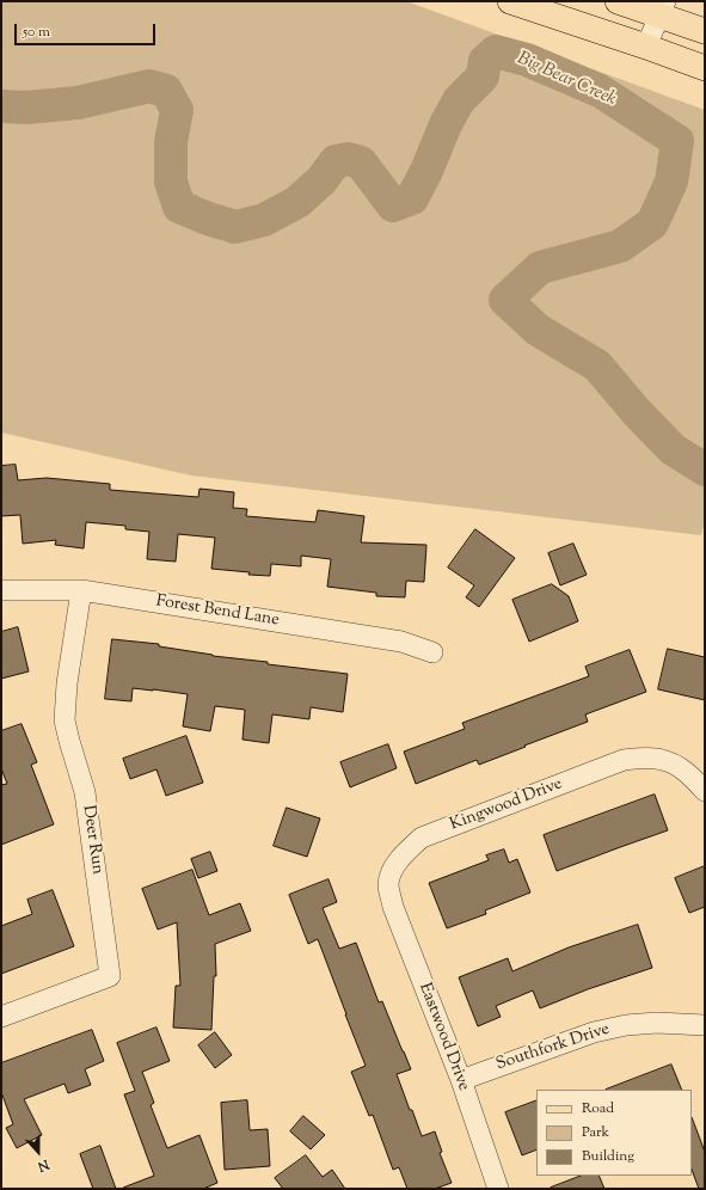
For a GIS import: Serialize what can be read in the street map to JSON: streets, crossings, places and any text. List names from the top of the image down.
{
  "streets": {
    "street": [
      "Forest Bend Lane",
      "Kingwood Drive",
      "Deer Run",
      "Eastwood Drive",
      "Southfork Drive"
    ]
  },
  "crossings": [
    ["Forest Bend Lane", "Deer Run"],
    ["Kingwood Drive", "Eastwood Drive"],
    ["Eastwood Drive", "Southfork Drive"]
  ],
  "water": ["Big Bear Creek"],
  "legend": ["Road", "Park", "Building"],
  "scale_bar": "50 m",
  "north": "bottom"
}
